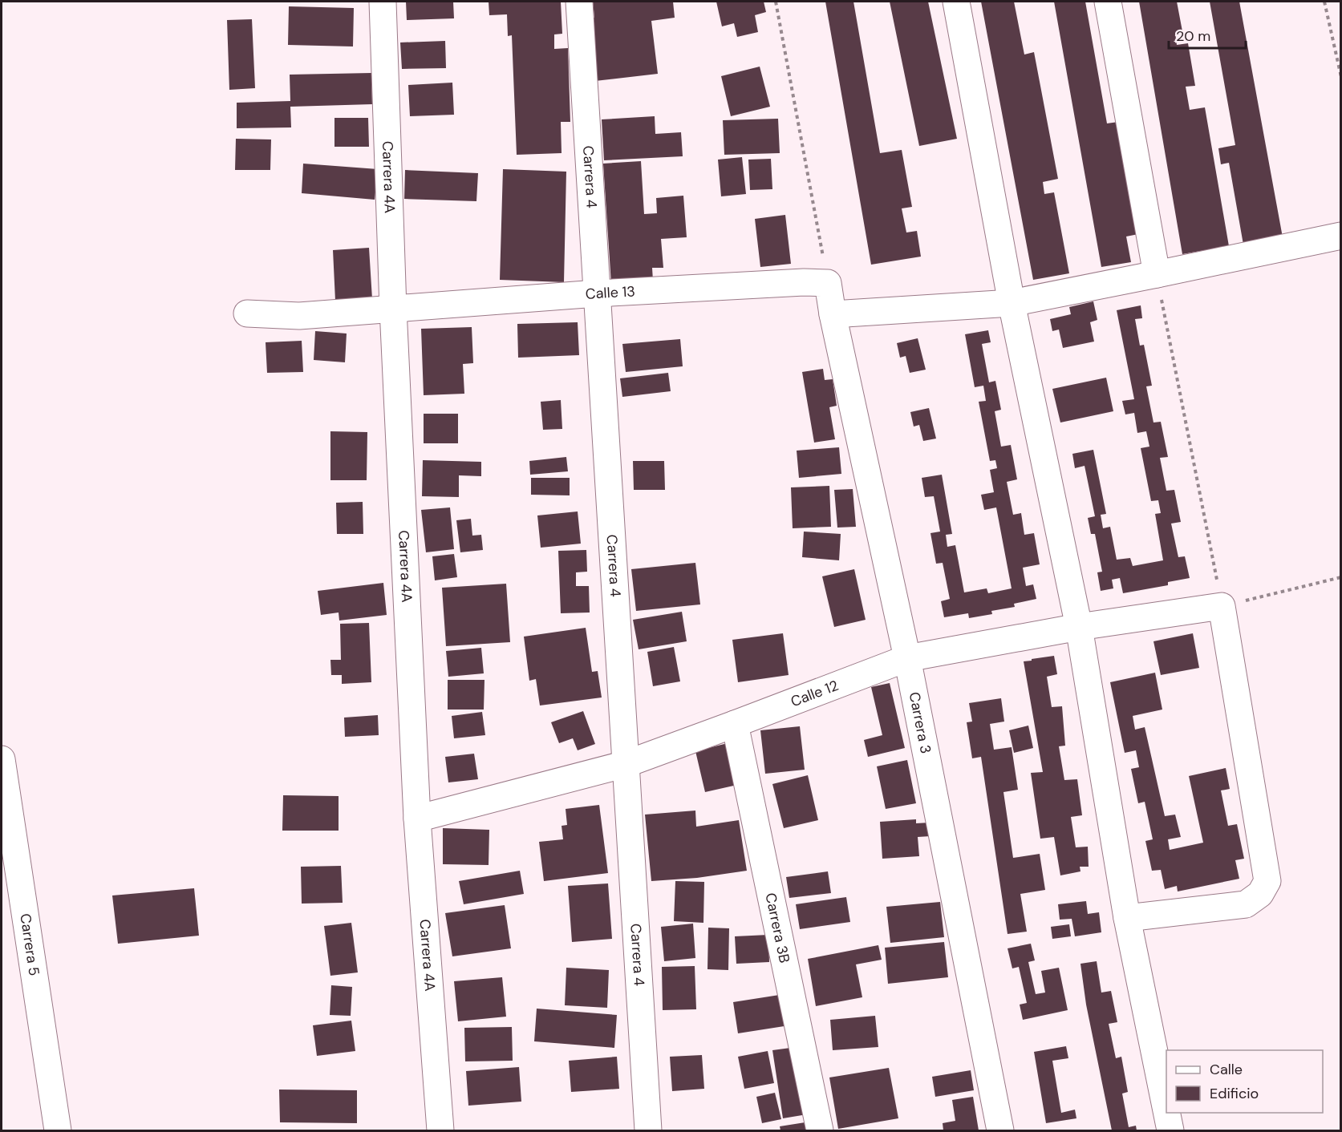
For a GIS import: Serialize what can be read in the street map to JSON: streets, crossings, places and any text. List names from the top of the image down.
{
  "streets": {
    "street": [
      "Carrera 4A",
      "Carrera 4",
      "Calle 13",
      "Calle 12",
      "Carrera 3",
      "Carrera 3B",
      "Carrera 5"
    ]
  },
  "crossings": [
    ["Carrera 4A", "Calle 13"],
    ["Carrera 4A", "Calle 12"],
    ["Carrera 4", "Calle 13"],
    ["Carrera 4", "Calle 12"],
    ["Calle 13", "Carrera 3"],
    ["Calle 12", "Carrera 3"],
    ["Calle 12", "Carrera 3B"]
  ],
  "legend": ["Calle", "Edificio"],
  "scale_bar": "20 m"
}
